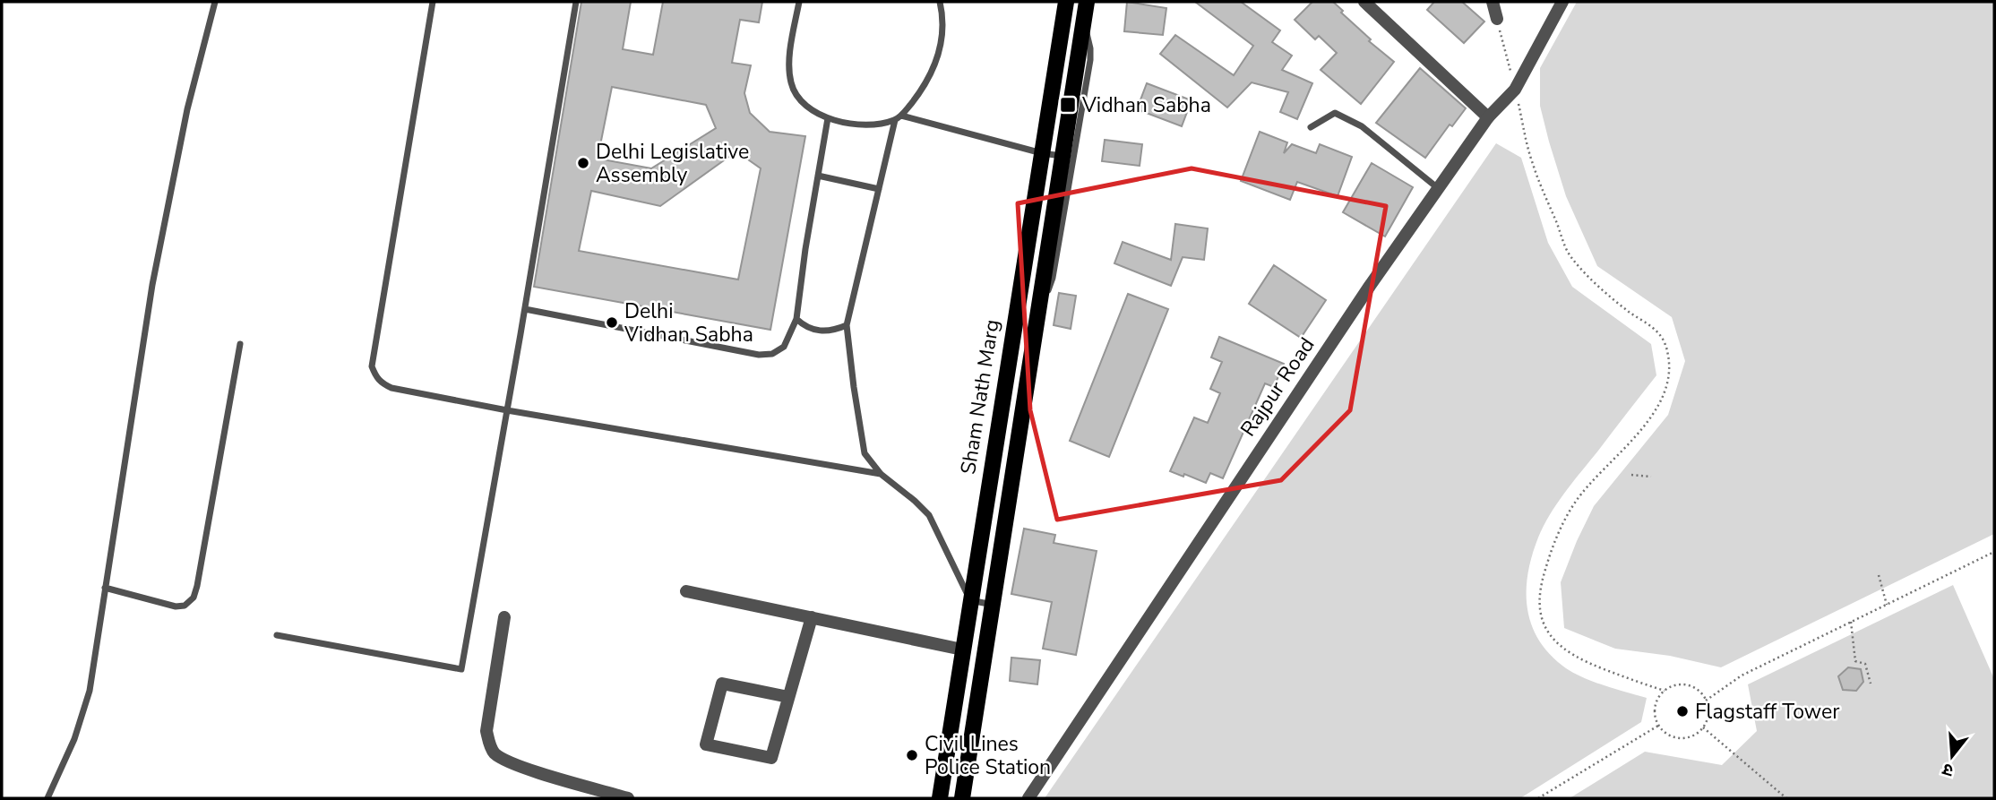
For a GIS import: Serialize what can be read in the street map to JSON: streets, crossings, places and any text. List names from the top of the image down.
{
  "streets": {
    "main road": ["Sham Nath Marg"],
    "street": ["Rajpur Road"]
  },
  "places": {
    "transit": ["Vidhan Sabha"],
    "other": [
      "Delhi Legislative Assembly",
      "Delhi Vidhan Sabha",
      "Flagstaff Tower",
      "Civil Lines Police Station"
    ]
  },
  "north": "bottom"
}
